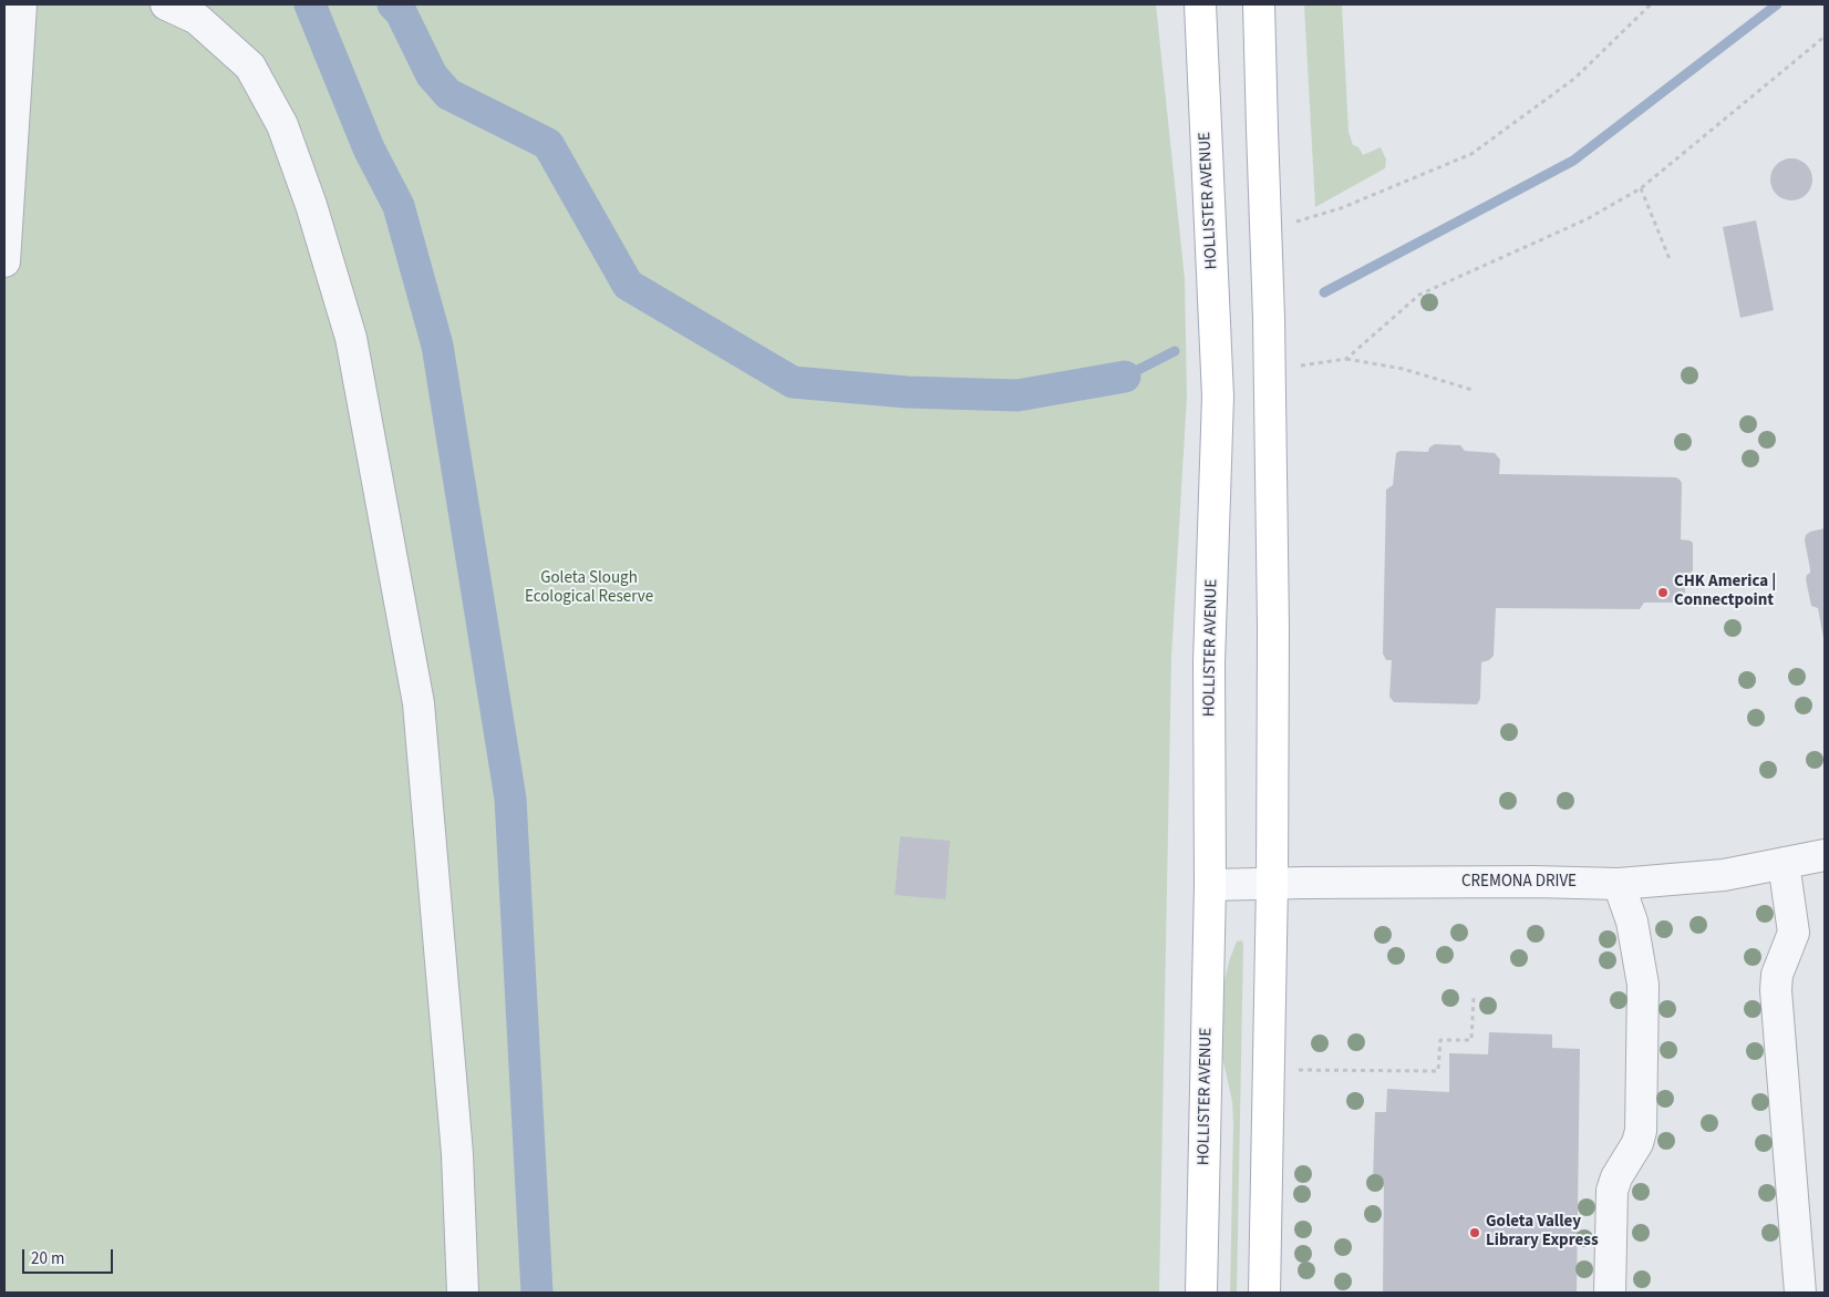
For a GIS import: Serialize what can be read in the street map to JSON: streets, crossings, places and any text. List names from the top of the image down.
{
  "streets": {
    "main road": ["HOLLISTER AVENUE"],
    "street": ["CREMONA DRIVE"]
  },
  "crossings": [
    ["HOLLISTER AVENUE", "CREMONA DRIVE"]
  ],
  "parks": ["Goleta Slough Ecological Reserve"],
  "places": ["CHK America | Connectpoint", "Goleta Valley Library Express"],
  "scale_bar": "20 m"
}
